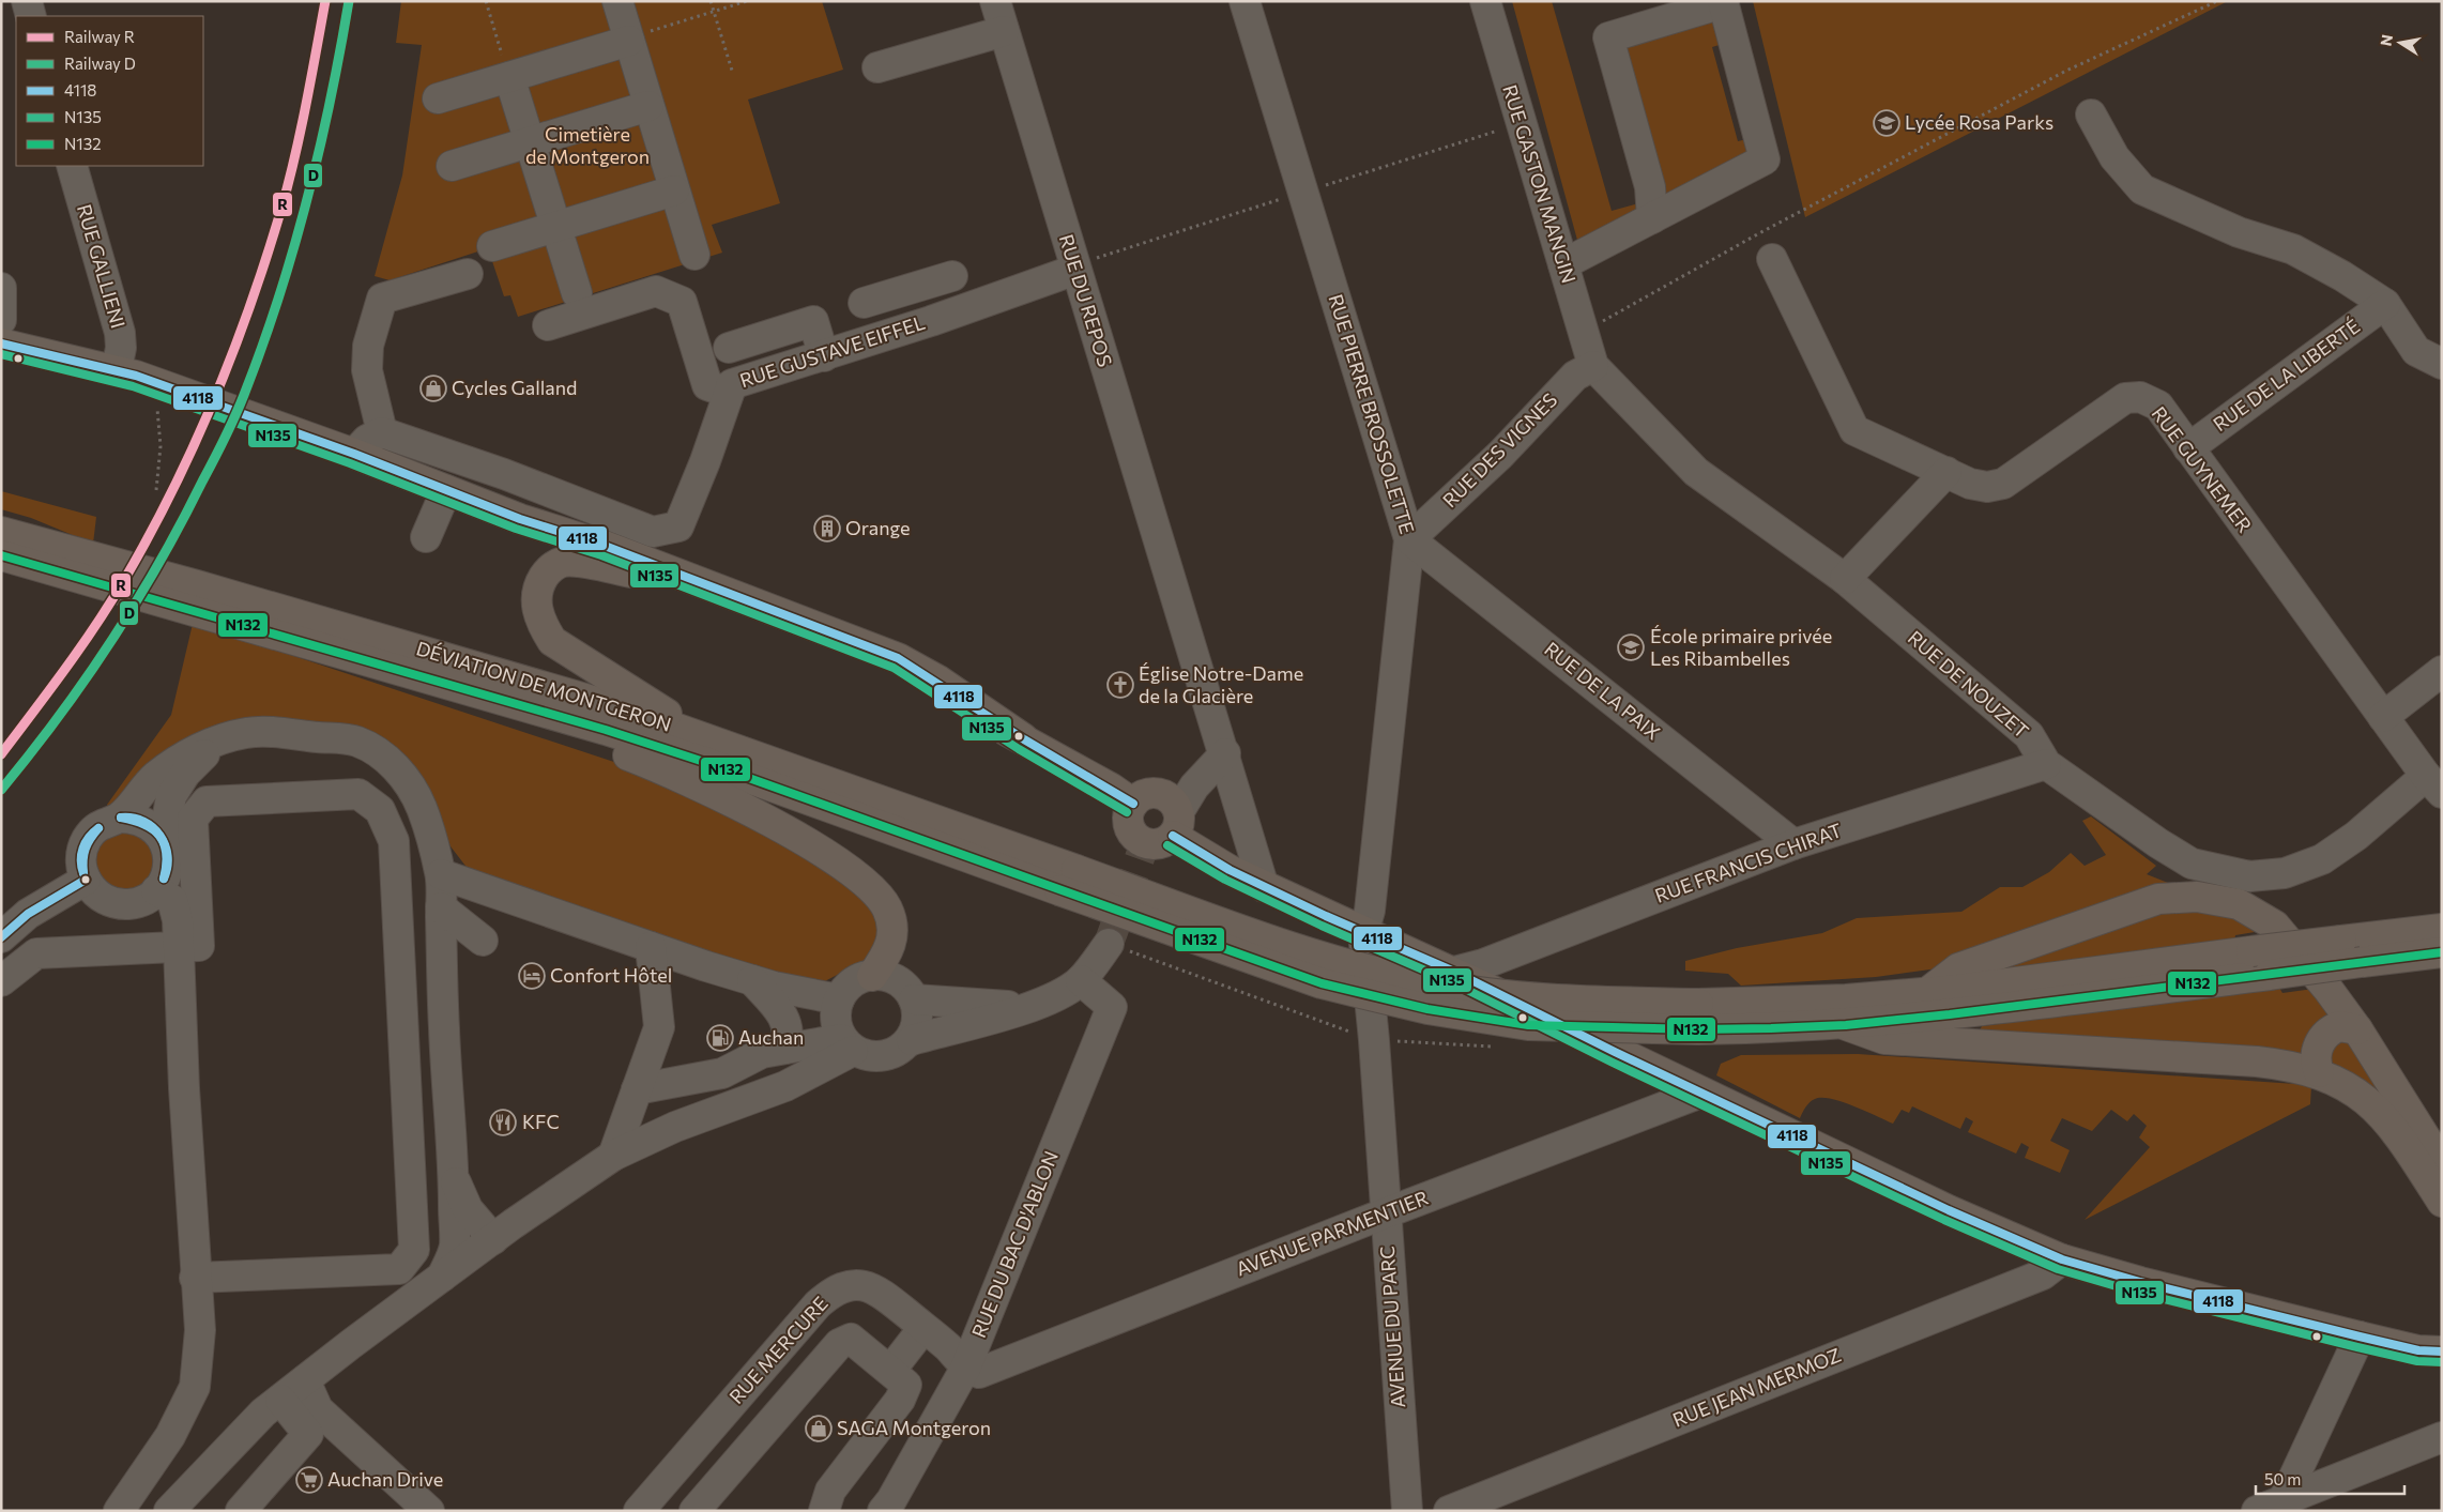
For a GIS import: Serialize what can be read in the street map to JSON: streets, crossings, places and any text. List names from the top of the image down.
{
  "streets": {
    "main road": ["DÉVIATION DE MONTGERON"],
    "street": [
      "RUE GASTON MANGIN",
      "RUE GALLIENI",
      "RUE DU REPOS",
      "RUE GUSTAVE EIFFEL",
      "RUE DE LA LIBERTÉ",
      "RUE PIERRE BROSSOLETTE",
      "RUE DES VIGNES",
      "RUE GUYNEMER",
      "RUE DE NOUZET",
      "RUE DE LA PAIX",
      "RUE FRANCIS CHIRAT",
      "AVENUE PARMENTIER",
      "RUE DU BAC D'ABLON",
      "AVENUE DU PARC",
      "RUE MERCURE",
      "RUE JEAN MERMOZ"
    ]
  },
  "crossings": [
    ["RUE GASTON MANGIN", "RUE DES VIGNES"],
    ["RUE GASTON MANGIN", "RUE DE NOUZET"],
    ["RUE DU REPOS", "RUE GUSTAVE EIFFEL"],
    ["RUE DE LA LIBERTÉ", "RUE GUYNEMER"],
    ["RUE PIERRE BROSSOLETTE", "RUE DES VIGNES"],
    ["RUE PIERRE BROSSOLETTE", "RUE DE LA PAIX"],
    ["RUE PIERRE BROSSOLETTE", "AVENUE DU PARC"],
    ["RUE DES VIGNES", "RUE DE NOUZET"],
    ["RUE DES VIGNES", "RUE DE LA PAIX"],
    ["RUE GUYNEMER", "RUE DE NOUZET"],
    ["RUE DE NOUZET", "RUE FRANCIS CHIRAT"],
    ["RUE DE LA PAIX", "RUE FRANCIS CHIRAT"],
    ["AVENUE PARMENTIER", "RUE DU BAC D'ABLON"],
    ["AVENUE PARMENTIER", "AVENUE DU PARC"],
    ["AVENUE PARMENTIER", "RUE MERCURE"],
    ["RUE DU BAC D'ABLON", "RUE MERCURE"]
  ],
  "parks": ["Cimetière de Montgeron"],
  "places": {
    "school or university": ["Lycée Rosa Parks", "École primaire privée Les Ribambelles"],
    "shop": ["Cycles Galland", "SAGA Montgeron"],
    "building": ["Orange"],
    "church": ["Église Notre-Dame de la Glacière"],
    "hotel": ["Confort Hôtel"],
    "fuel station": ["Auchan"],
    "restaurant": ["KFC"],
    "supermarket": ["Auchan Drive"]
  },
  "lines": [
    "rail line R",
    "rail line D",
    "transit line 4118",
    "transit line N135",
    "transit line N132"
  ],
  "legend": [
    "Railway R",
    "Railway D",
    "4118",
    "N135",
    "N132"
  ],
  "scale_bar": "50 m",
  "north": "left"
}
